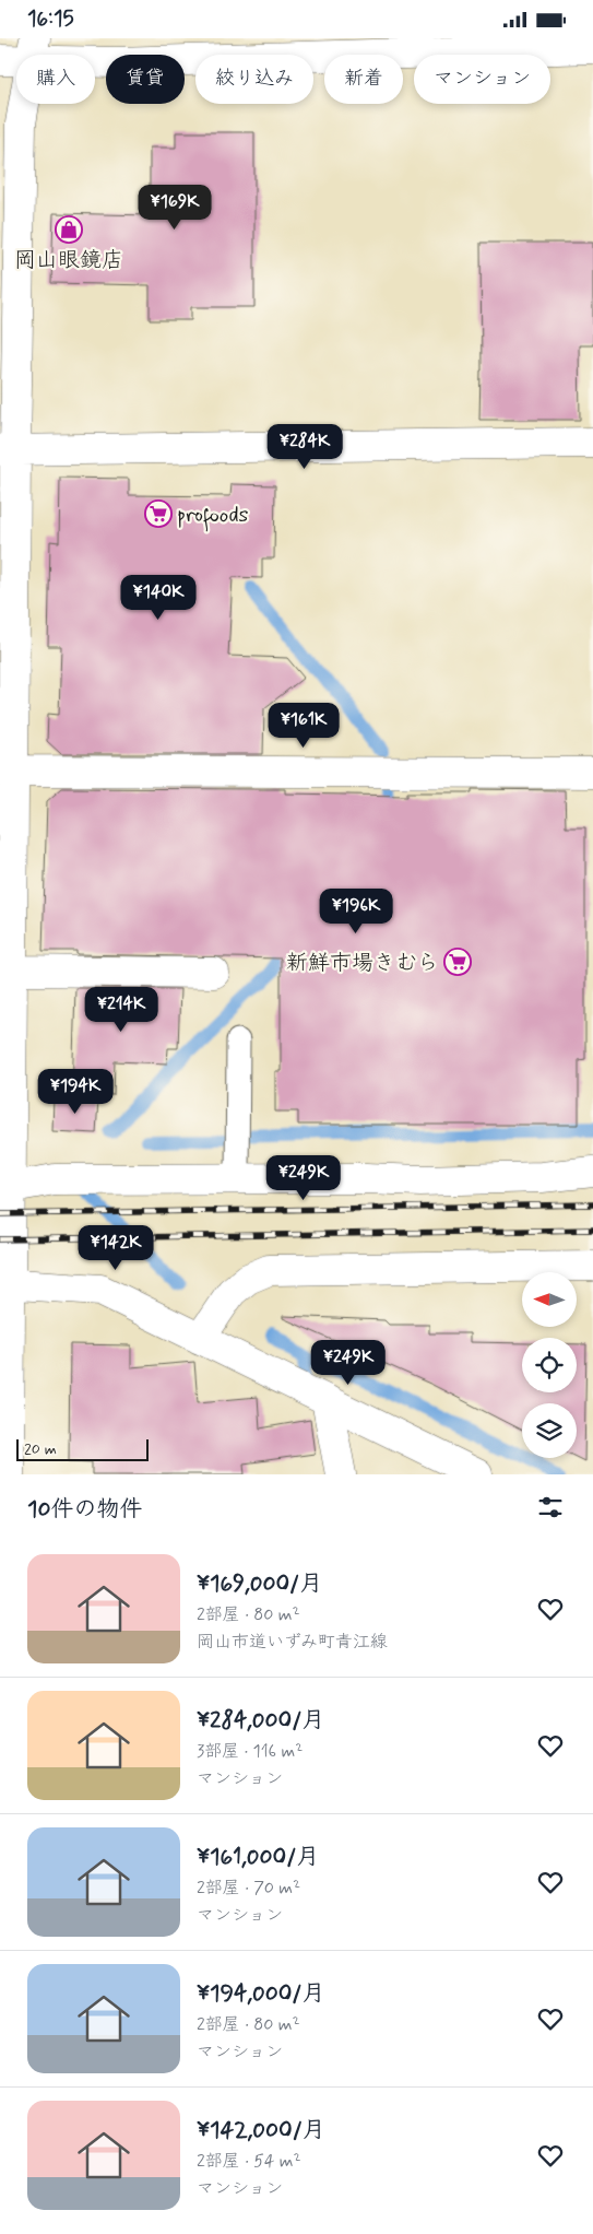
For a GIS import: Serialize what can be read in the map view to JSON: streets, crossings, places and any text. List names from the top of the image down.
{
  "places": {
    "shop": ["岡山眼鏡店"],
    "supermarket": ["profoods", "新鮮市場きむら"]
  },
  "scale_bar": "20 m",
  "north": "left",
  "page": {
    "status": "16:15",
    "chip": [
      "購入",
      "賃貸",
      "絞り込み",
      "新着",
      "マンション"
    ],
    "price": [
      "¥169K",
      "¥284K",
      "¥140K",
      "¥161K",
      "¥196K",
      "¥214K",
      "¥194K",
      "¥249K",
      "¥142K",
      "¥249K"
    ],
    "scale": "20 m",
    "heading": "10件の物件",
    "list": [
      {
        "name": "¥169,000/月",
        "note": "2部屋 · 80 m² · 岡山市道いずみ町青江線"
      },
      {
        "name": "¥284,000/月",
        "note": "3部屋 · 116 m² · マンション"
      },
      {
        "name": "¥161,000/月",
        "note": "2部屋 · 70 m² · マンション"
      },
      {
        "name": "¥194,000/月",
        "note": "2部屋 · 80 m² · マンション"
      },
      {
        "name": "¥142,000/月",
        "note": "2部屋 · 54 m² · マンション"
      }
    ]
  }
}
